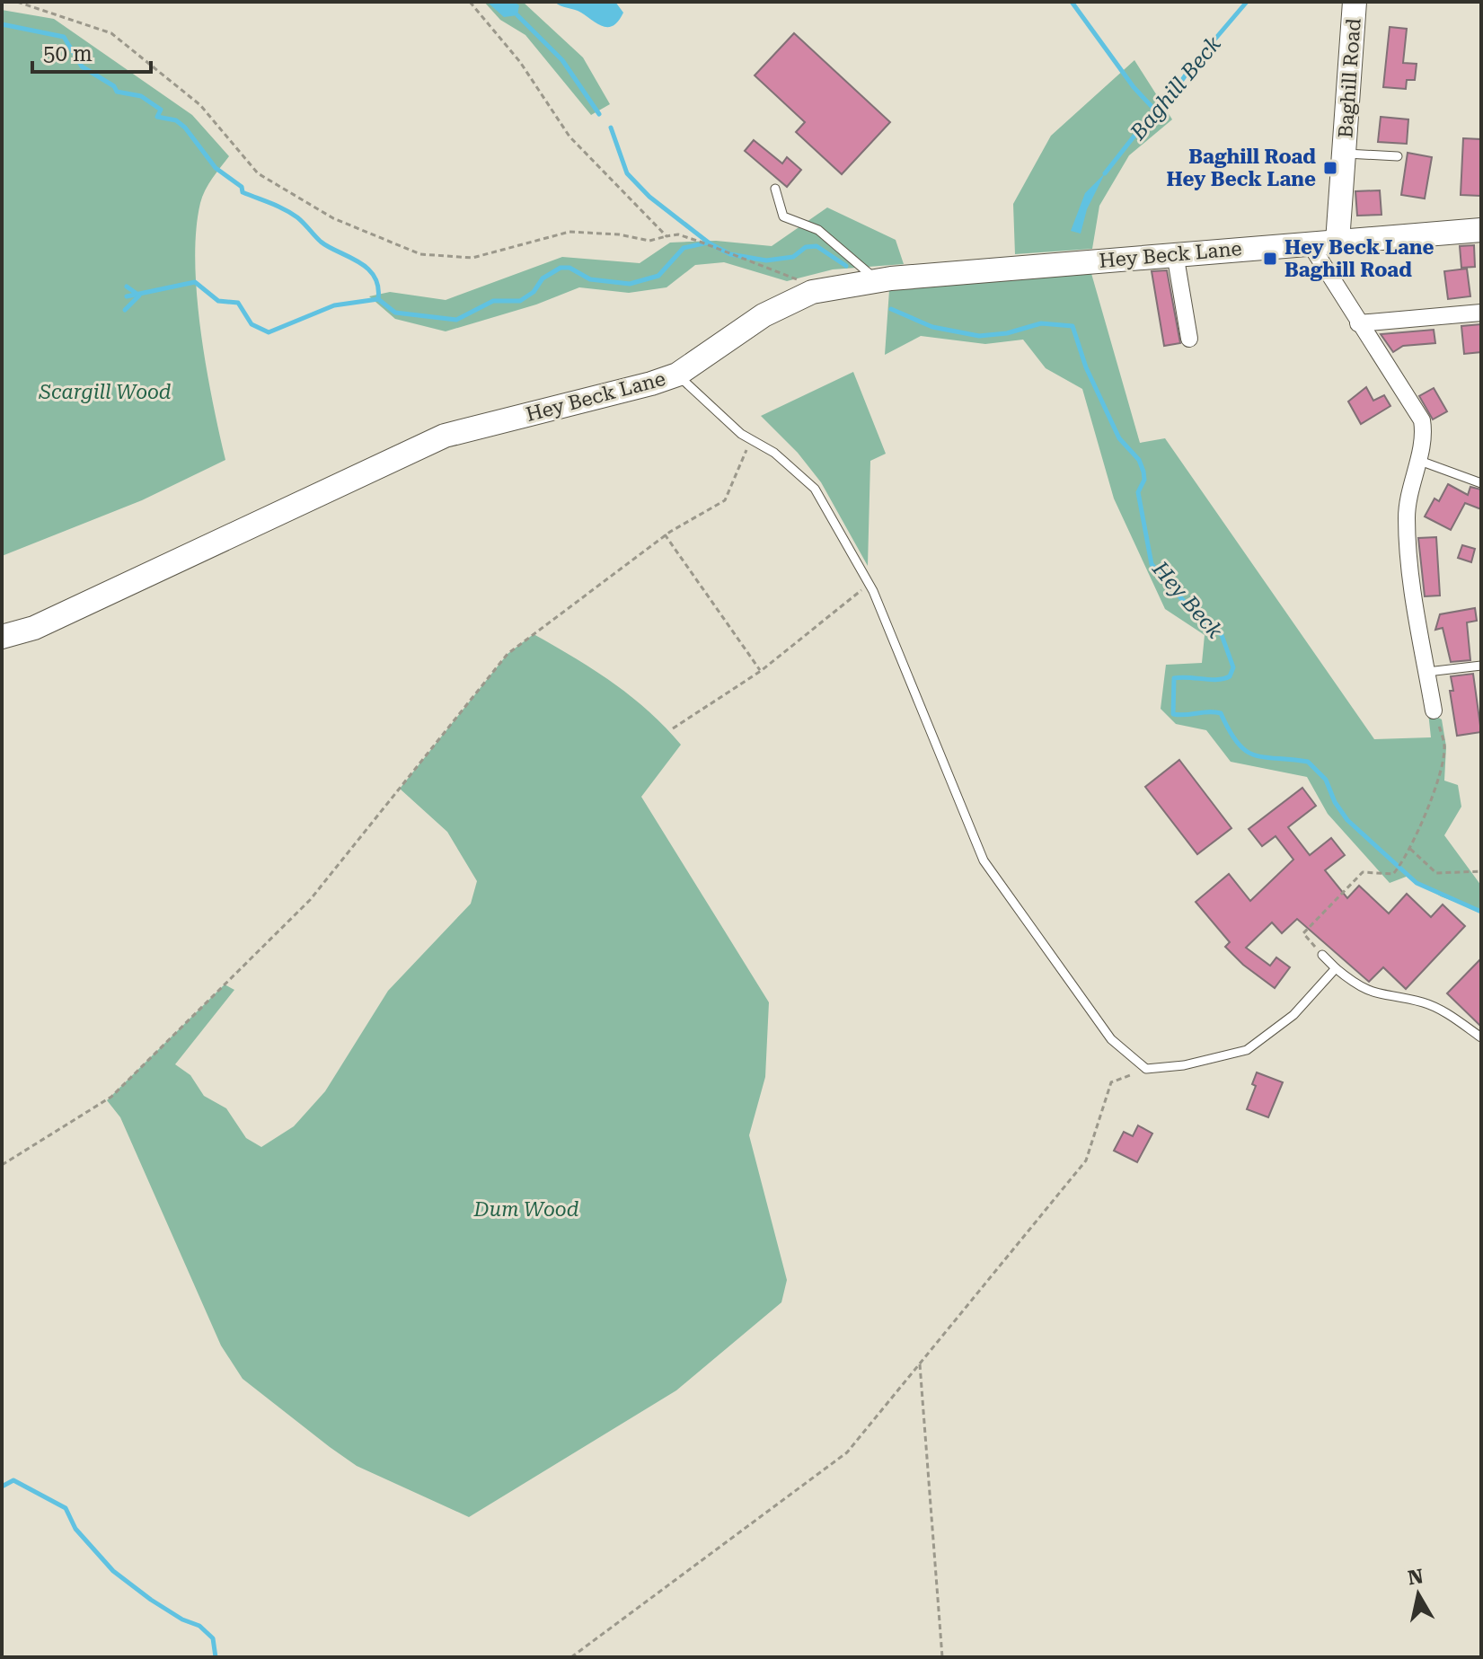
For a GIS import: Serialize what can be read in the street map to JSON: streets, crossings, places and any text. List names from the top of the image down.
{
  "streets": {
    "street": ["Baghill Road", "Hey Beck Lane"]
  },
  "crossings": [
    ["Baghill Road", "Hey Beck Lane"]
  ],
  "water": ["Baghill Beck", "Hey Beck"],
  "parks": ["Scargill Wood", "Dum Wood"],
  "places": {
    "transit": ["Baghill Road Hey Beck Lane", "Hey Beck Lane Baghill Road"]
  },
  "scale_bar": "50 m",
  "north": "top"
}
